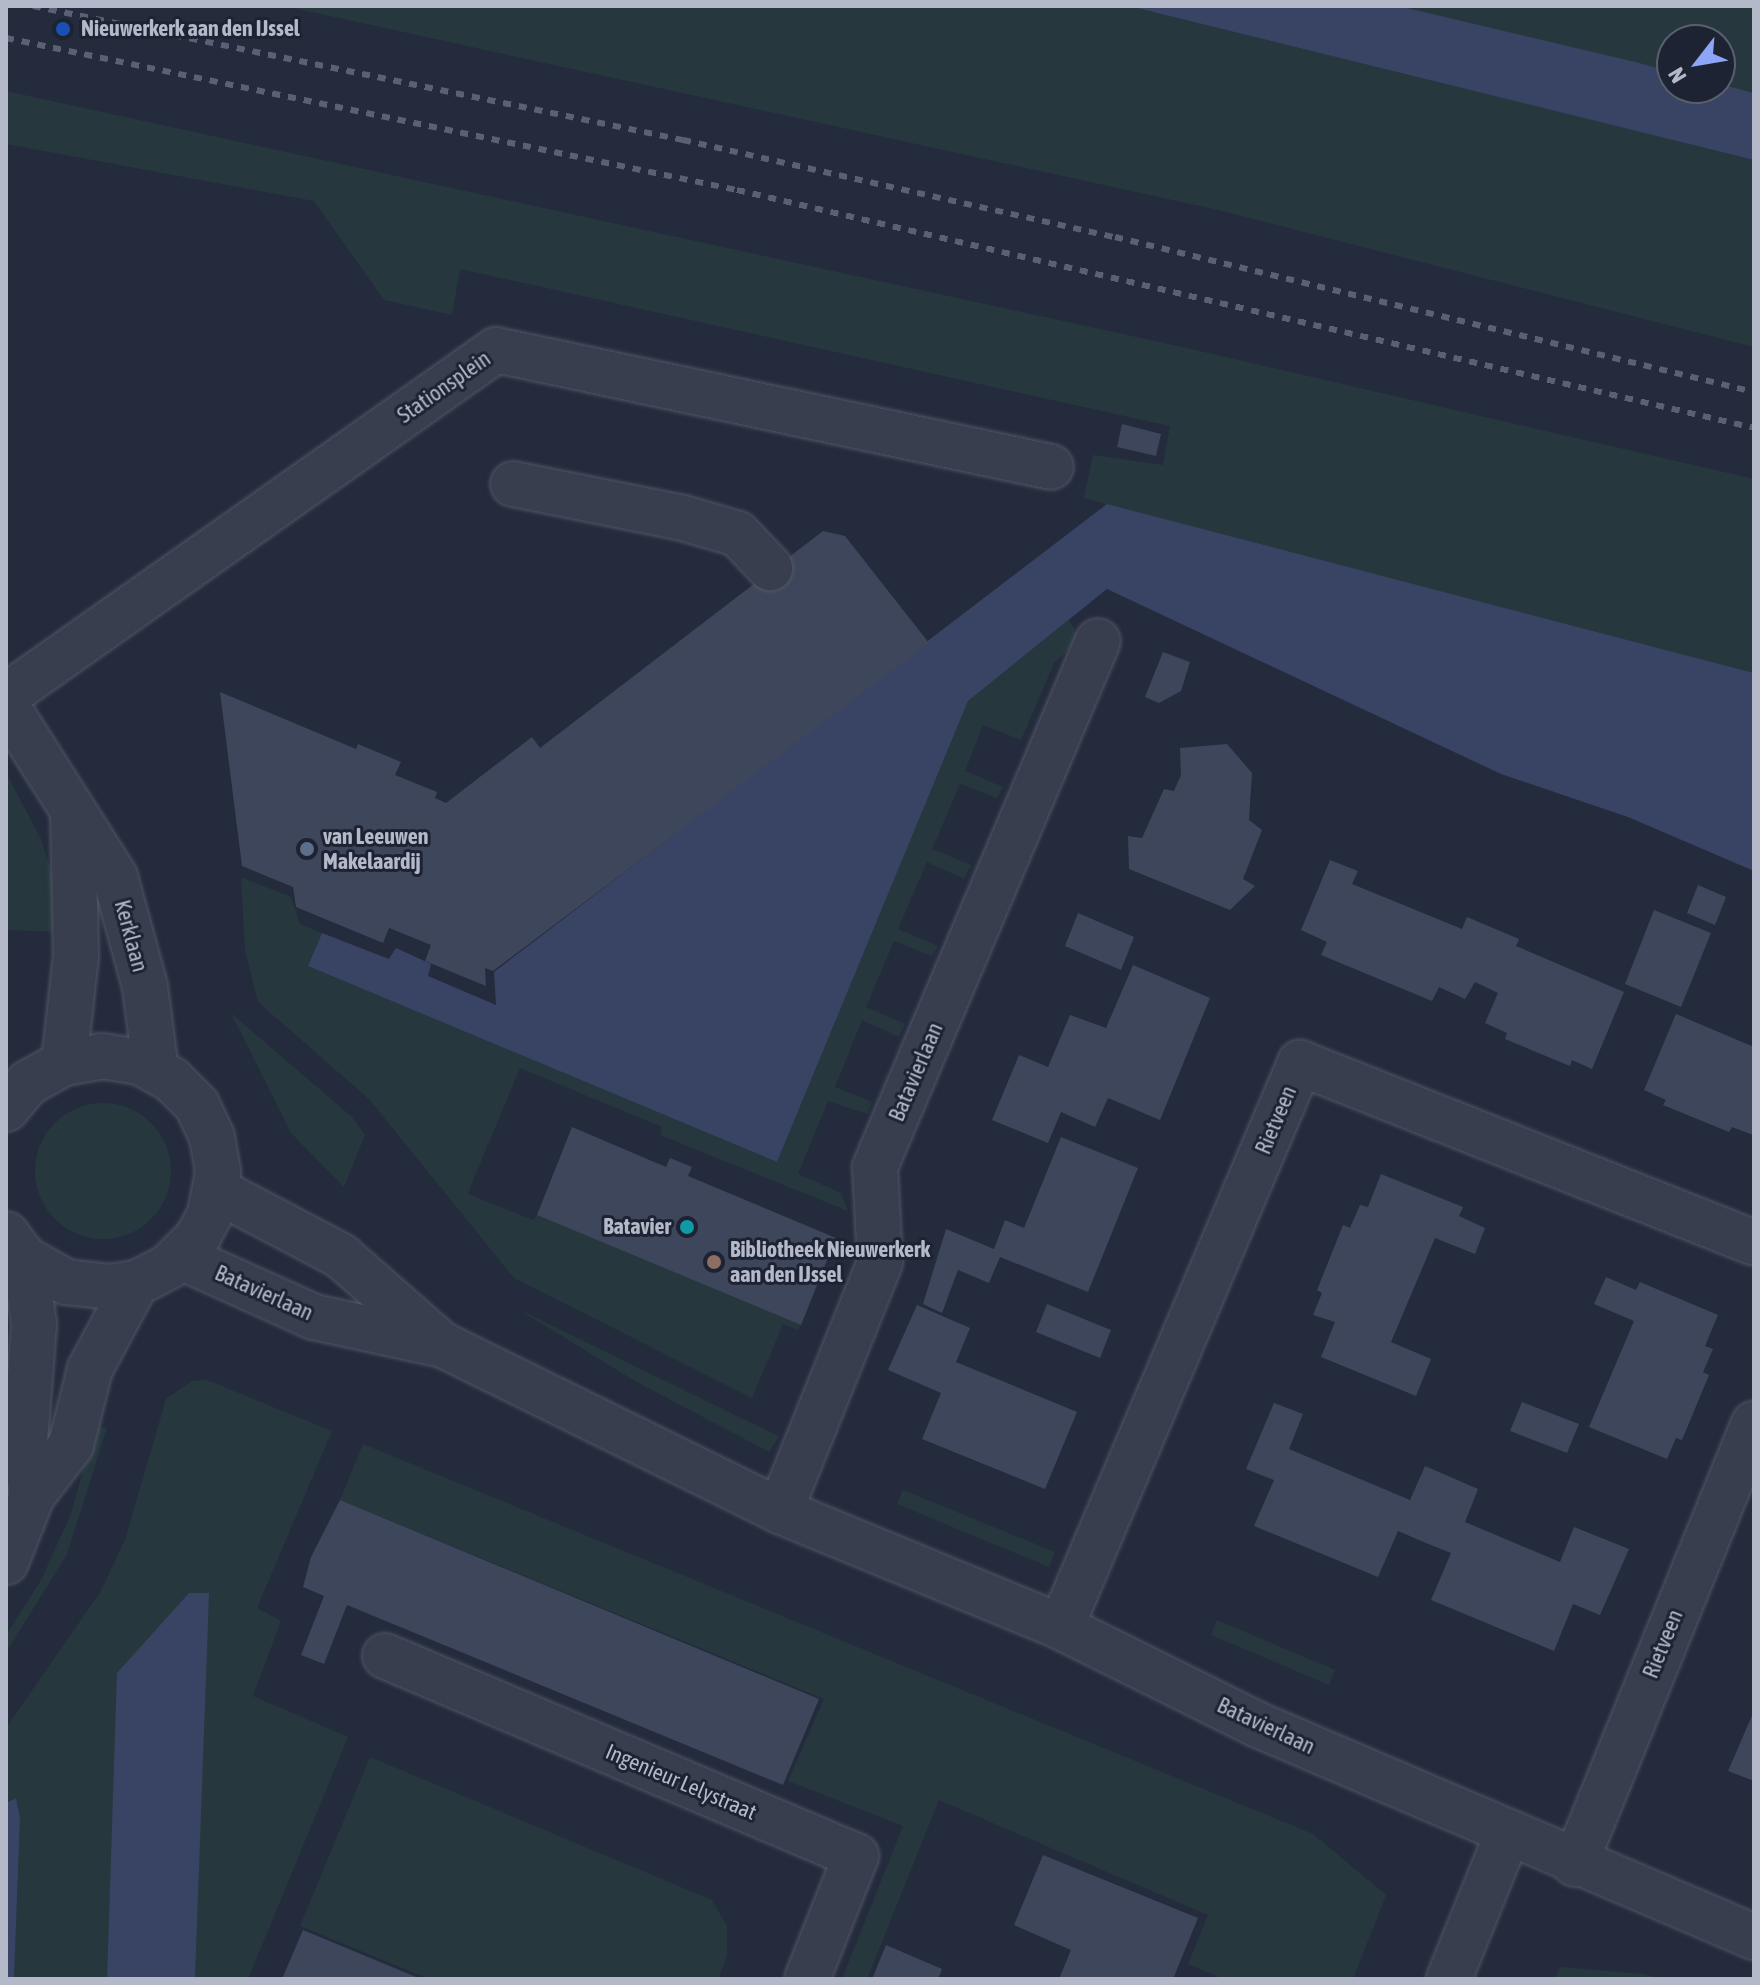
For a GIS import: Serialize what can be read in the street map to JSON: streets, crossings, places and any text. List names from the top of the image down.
{
  "streets": {
    "street": [
      "Stationsplein",
      "Kerklaan",
      "Batavierlaan",
      "Rietveen",
      "Ingenieur Lelystraat"
    ]
  },
  "crossings": [
    ["Batavierlaan", "Rietveen"]
  ],
  "places": [
    "Nieuwerkerk aan den IJssel",
    "van Leeuwen Makelaardij",
    "Batavier",
    "Bibliotheek Nieuwerkerk aan den IJssel"
  ],
  "north": "bottom left"
}
